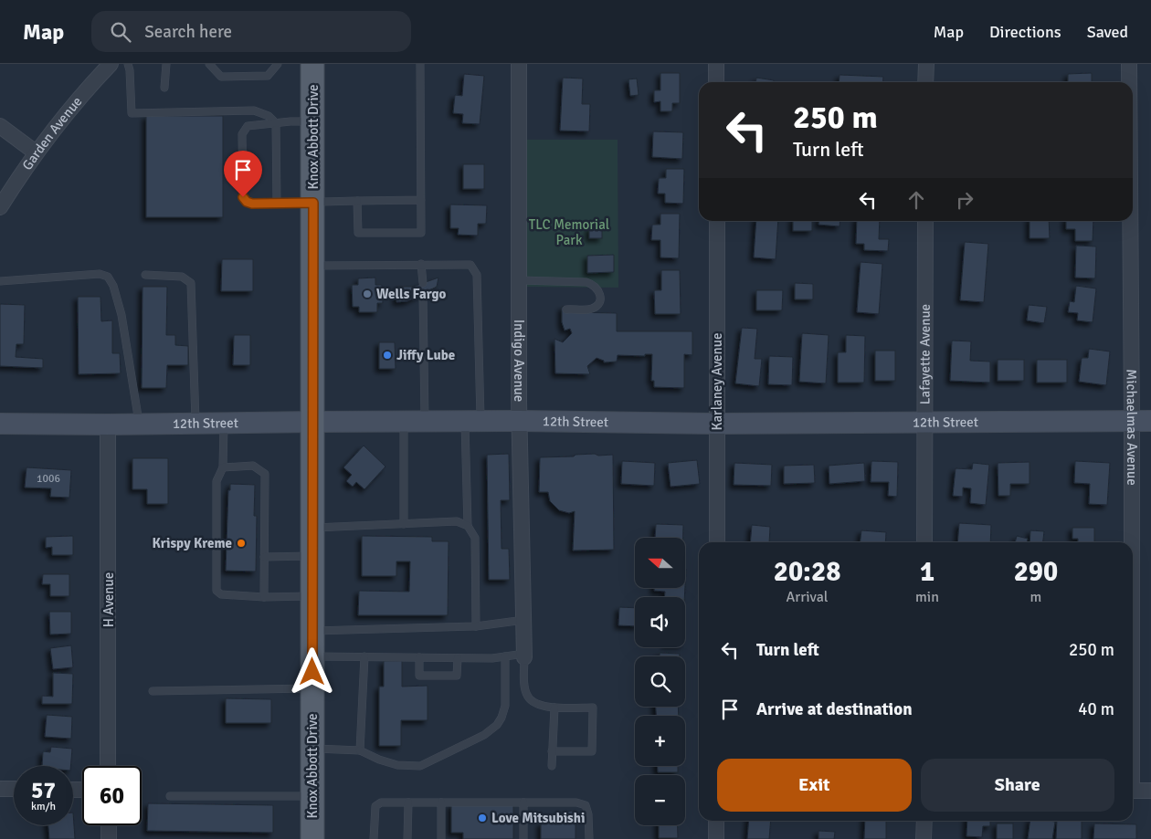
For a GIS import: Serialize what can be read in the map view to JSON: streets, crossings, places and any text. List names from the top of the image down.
{
  "streets": {
    "main road": ["Knox Abbott Drive", "12th Street"],
    "street": [
      "Garden Avenue",
      "Lafayette Avenue",
      "Indigo Avenue",
      "Karlaney Avenue",
      "Michaelmas Avenue",
      "H Avenue"
    ]
  },
  "crossings": [
    ["Knox Abbott Drive", "12th Street"],
    ["Lafayette Avenue", "12th Street"],
    ["Indigo Avenue", "12th Street"],
    ["Karlaney Avenue", "12th Street"],
    ["12th Street", "Michaelmas Avenue"],
    ["12th Street", "H Avenue"]
  ],
  "parks": ["TLC Memorial Park"],
  "places": [
    "Wells Fargo",
    "Jiffy Lube",
    "Krispy Kreme",
    "Love Mitsubishi"
  ],
  "house_numbers": ["1006"],
  "north": "left",
  "page": {
    "header": "Map",
    "search": "Search here",
    "nav": ["Map", "Directions", "Saved"],
    "turn": ["250 m", "Turn left"],
    "map_buttons": ["+", "−"],
    "eta": [
      "20:28",
      "Arrival",
      "1",
      "min",
      "290",
      "m"
    ],
    "list": [
      {
        "name": "Turn left",
        "value": "250 m"
      },
      {
        "name": "Arrive at destination",
        "value": "40 m"
      }
    ],
    "buttons": ["Exit", "Share"],
    "speed": "57 km/h",
    "limit": "60"
  }
}
